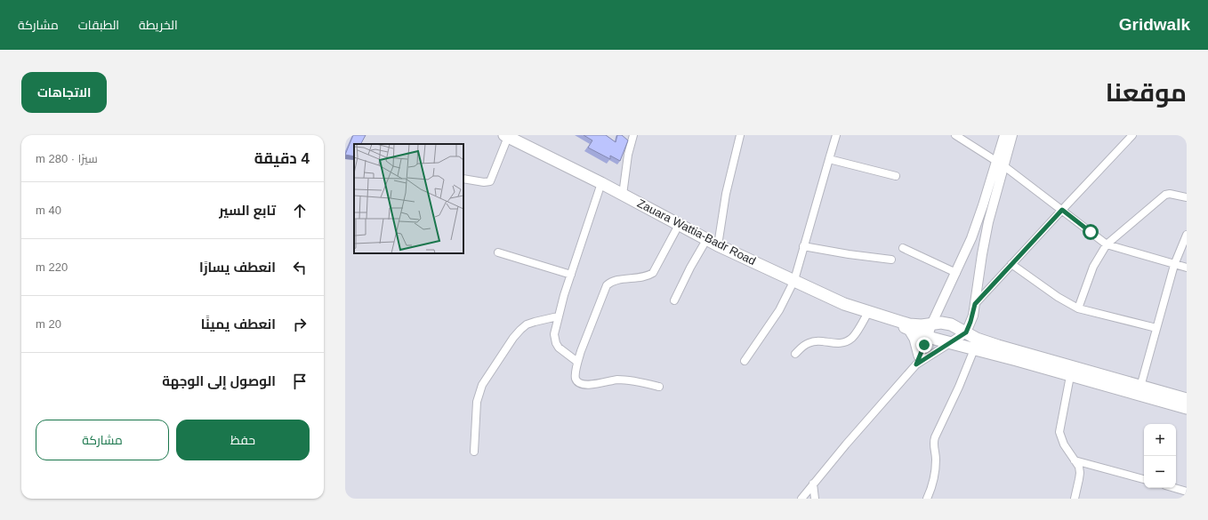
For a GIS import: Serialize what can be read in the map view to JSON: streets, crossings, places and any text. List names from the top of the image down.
{
  "streets": {
    "highway": ["Zauara Wattia-Badr Road"]
  },
  "page": {
    "header": "Gridwalk",
    "nav": ["الخريطة", "الطبقات", "مشاركة"],
    "title": "موقعنا",
    "buttons": [
      "الاتجاهات",
      ["حفظ", "مشاركة"]
    ],
    "heading": ["4 دقيقة", "سيرًا · 280 m"],
    "list": [
      ["تابع السير", "40 m"],
      ["انعطف يسارًا", "220 m"],
      ["انعطف يمينًا", "20 m"],
      "الوصول إلى الوجهة"
    ],
    "map_buttons": ["+", "−"]
  }
}
